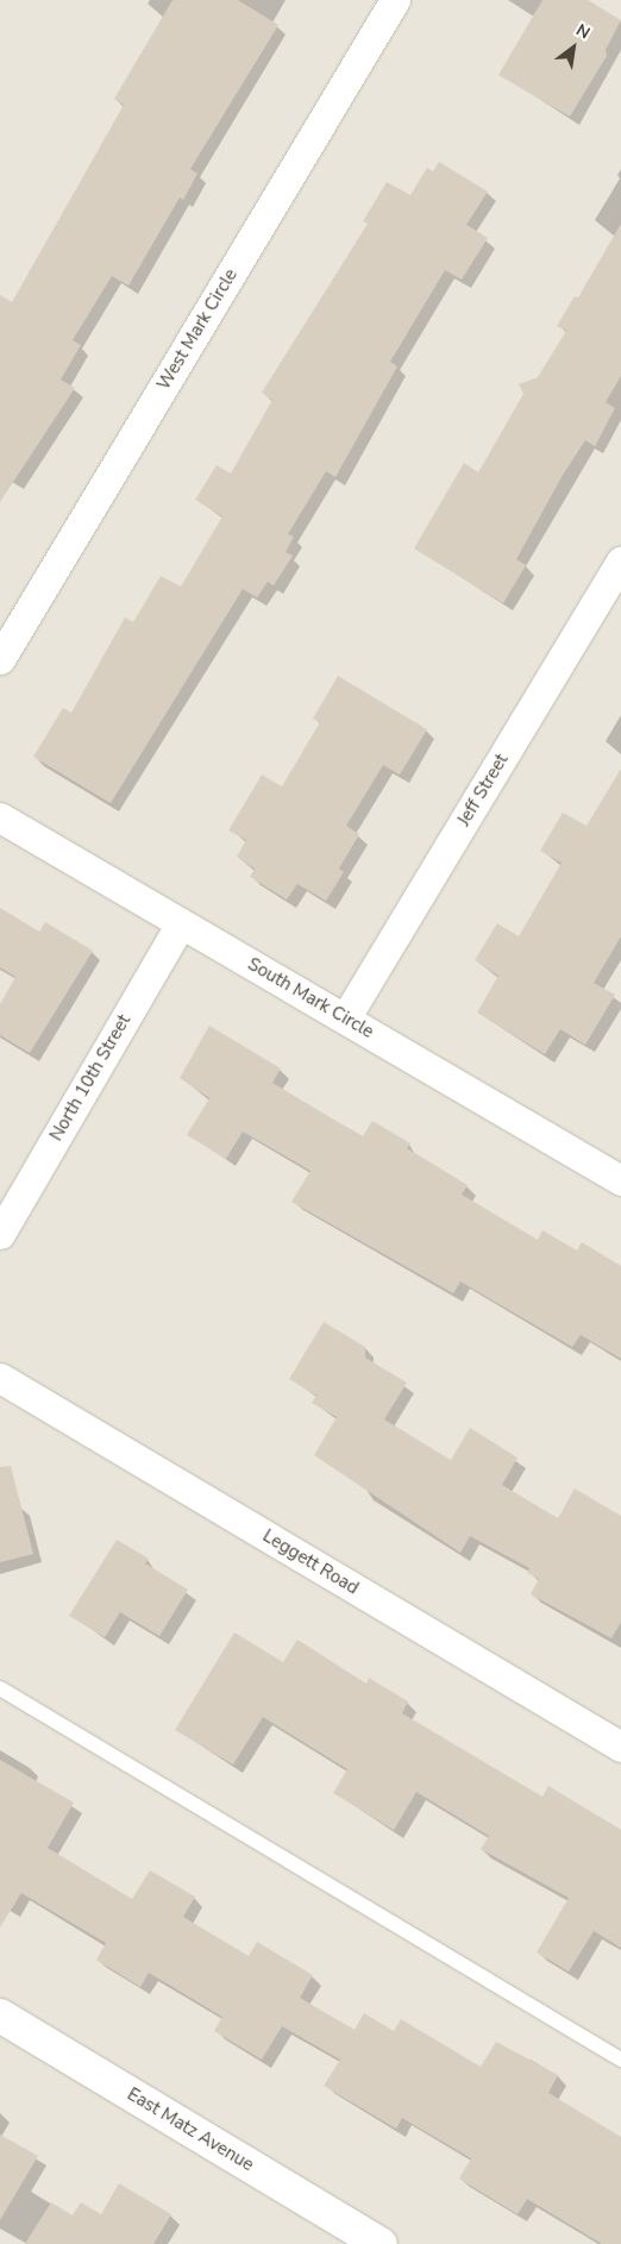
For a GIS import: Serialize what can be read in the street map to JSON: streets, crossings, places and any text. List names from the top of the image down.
{
  "streets": {
    "street": [
      "West Mark Circle",
      "Jeff Street",
      "South Mark Circle",
      "North 10th Street",
      "Leggett Road",
      "East Matz Avenue"
    ]
  },
  "crossings": [
    ["Jeff Street", "South Mark Circle"],
    ["South Mark Circle", "North 10th Street"]
  ],
  "north": "top right"
}
